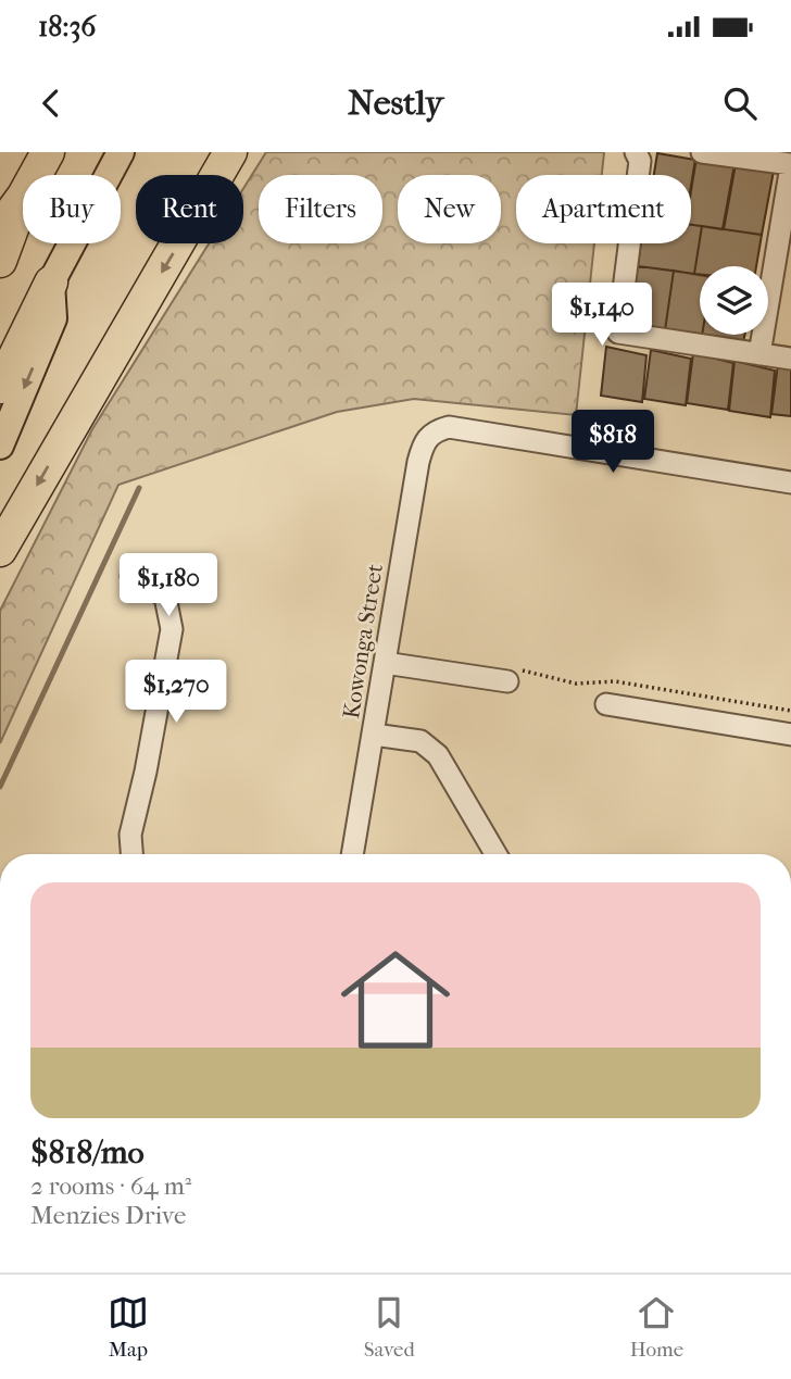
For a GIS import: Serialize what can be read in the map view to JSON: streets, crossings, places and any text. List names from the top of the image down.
{
  "streets": {
    "street": ["Kowonga Street"]
  },
  "page": {
    "status": "18:36",
    "header": "Nestly",
    "chip": [
      "Buy",
      "Rent",
      "Filters",
      "New",
      "Apartment"
    ],
    "price": [
      "$1,140",
      "$818",
      "$1,180",
      "$1,270"
    ],
    "list": [
      {
        "name": "$818/mo",
        "note": "2 rooms · 64 m² · Menzies Drive"
      }
    ],
    "tabs": ["Map", "Saved", "Home"]
  }
}
